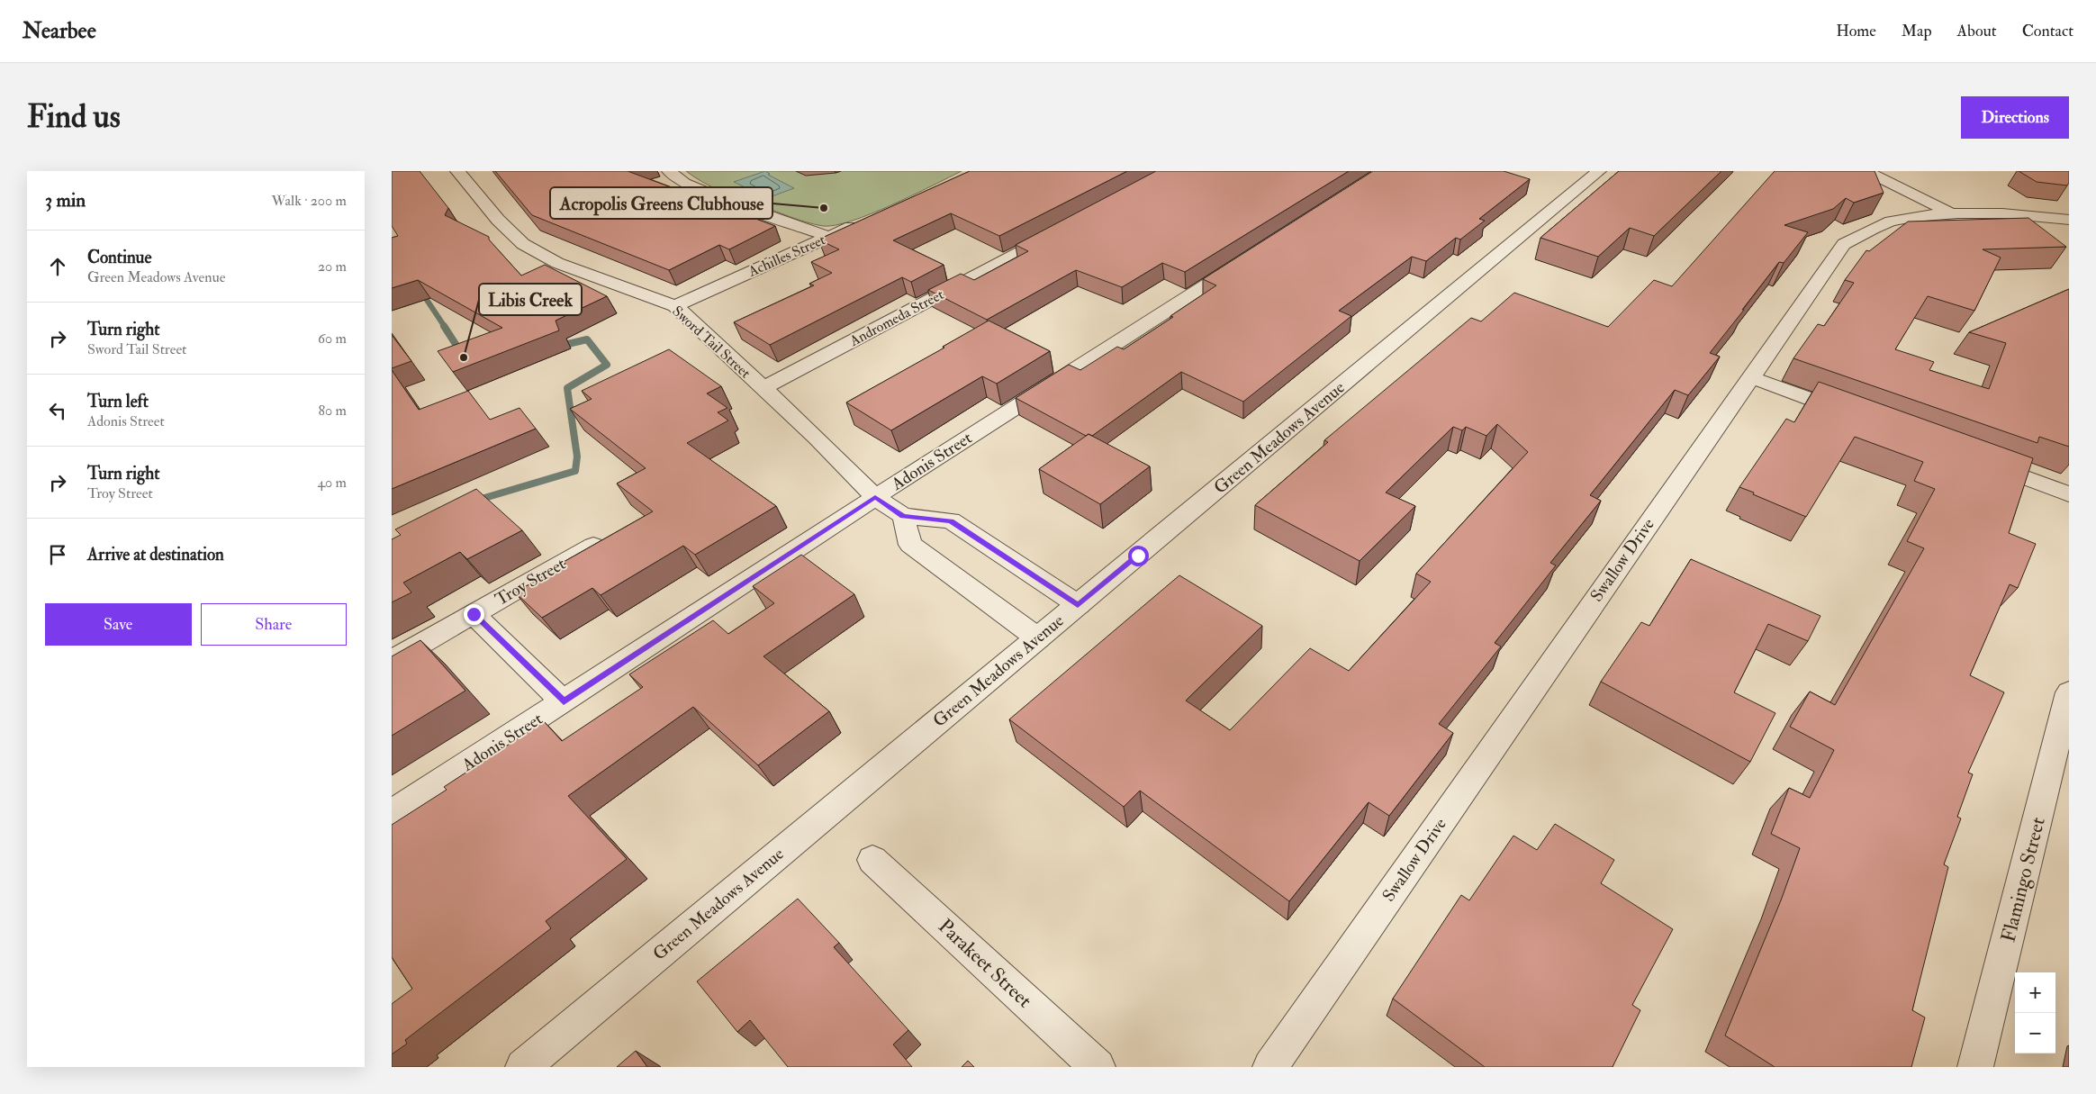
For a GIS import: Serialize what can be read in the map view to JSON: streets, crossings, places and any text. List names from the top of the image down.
{
  "streets": {
    "street": [
      "Achilles Street",
      "Andromeda Street",
      "Sword Tail Street",
      "Green Meadows Avenue",
      "Adonis Street",
      "Swallow Drive",
      "Troy Street",
      "Flamingo Street",
      "Parakeet Street"
    ]
  },
  "crossings": [
    ["Achilles Street", "Sword Tail Street"],
    ["Andromeda Street", "Sword Tail Street"],
    ["Sword Tail Street", "Green Meadows Avenue"],
    ["Sword Tail Street", "Adonis Street"],
    ["Adonis Street", "Troy Street"]
  ],
  "places": ["Acropolis Greens Clubhouse", "Libis Creek"],
  "page": {
    "header": "Nearbee",
    "nav": [
      "Home",
      "Map",
      "About",
      "Contact"
    ],
    "buttons": [
      "Directions",
      ["Save", "Share"]
    ],
    "title": "Find us",
    "heading": ["3 min", "Walk · 200 m"],
    "list": [
      ["Continue", "Green Meadows Avenue", "20 m"],
      ["Turn right", "Sword Tail Street", "60 m"],
      ["Turn left", "Adonis Street", "80 m"],
      ["Turn right", "Troy Street", "40 m"],
      "Arrive at destination"
    ],
    "map_buttons": ["+", "−"]
  }
}
